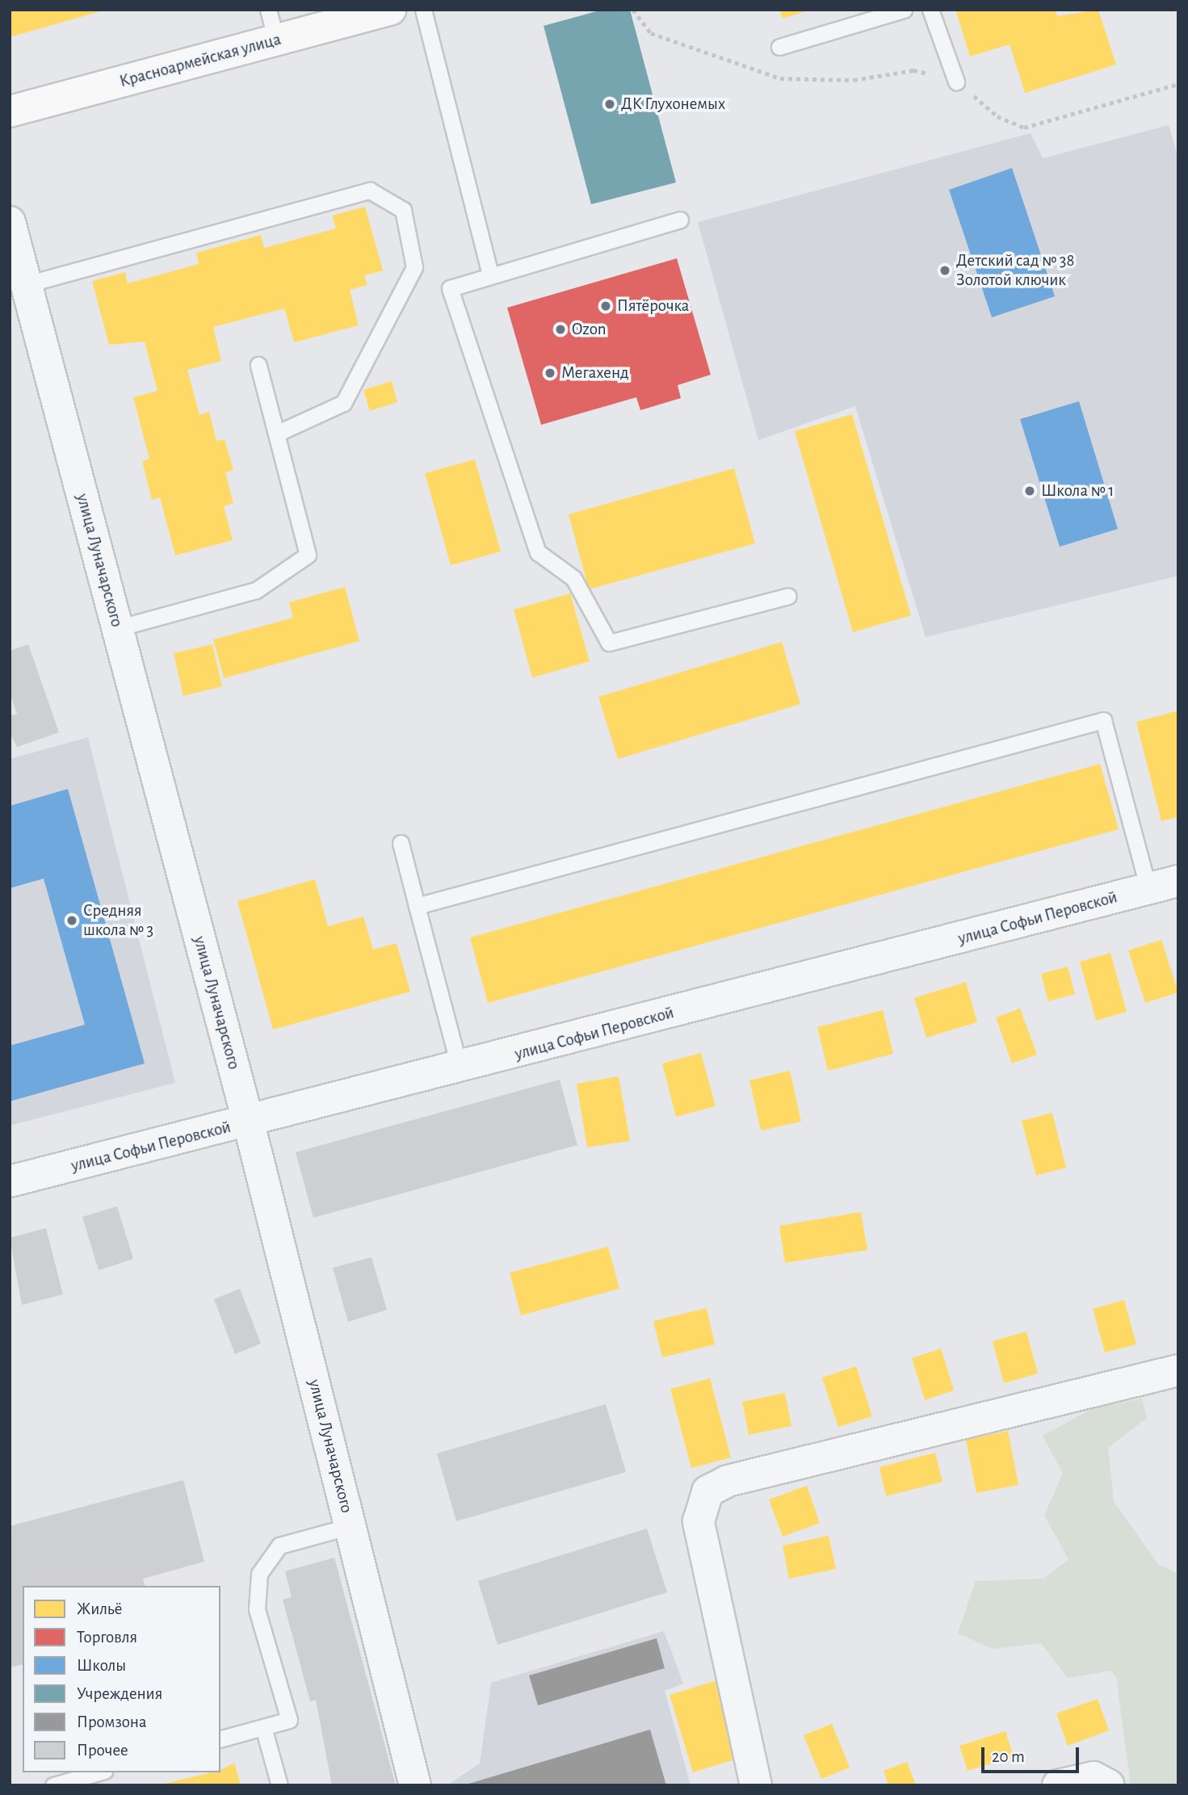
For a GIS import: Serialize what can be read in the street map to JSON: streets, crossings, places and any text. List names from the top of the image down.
{
  "streets": {
    "main road": ["Красноармейская улица"],
    "street": ["улица Луначарского", "улица Софьи Перовской"]
  },
  "crossings": [
    ["улица Луначарского", "улица Софьи Перовской"]
  ],
  "places": [
    "ДК Глухонемых",
    "Детский сад № 38 Золотой ключик",
    "Пятёрочка",
    "Ozon",
    "Мегахенд",
    "Школа № 1",
    "Средняя школа № 3"
  ],
  "legend": [
    "Жильё",
    "Торговля",
    "Школы",
    "Учреждения",
    "Промзона",
    "Прочее"
  ],
  "scale_bar": "20 m"
}
